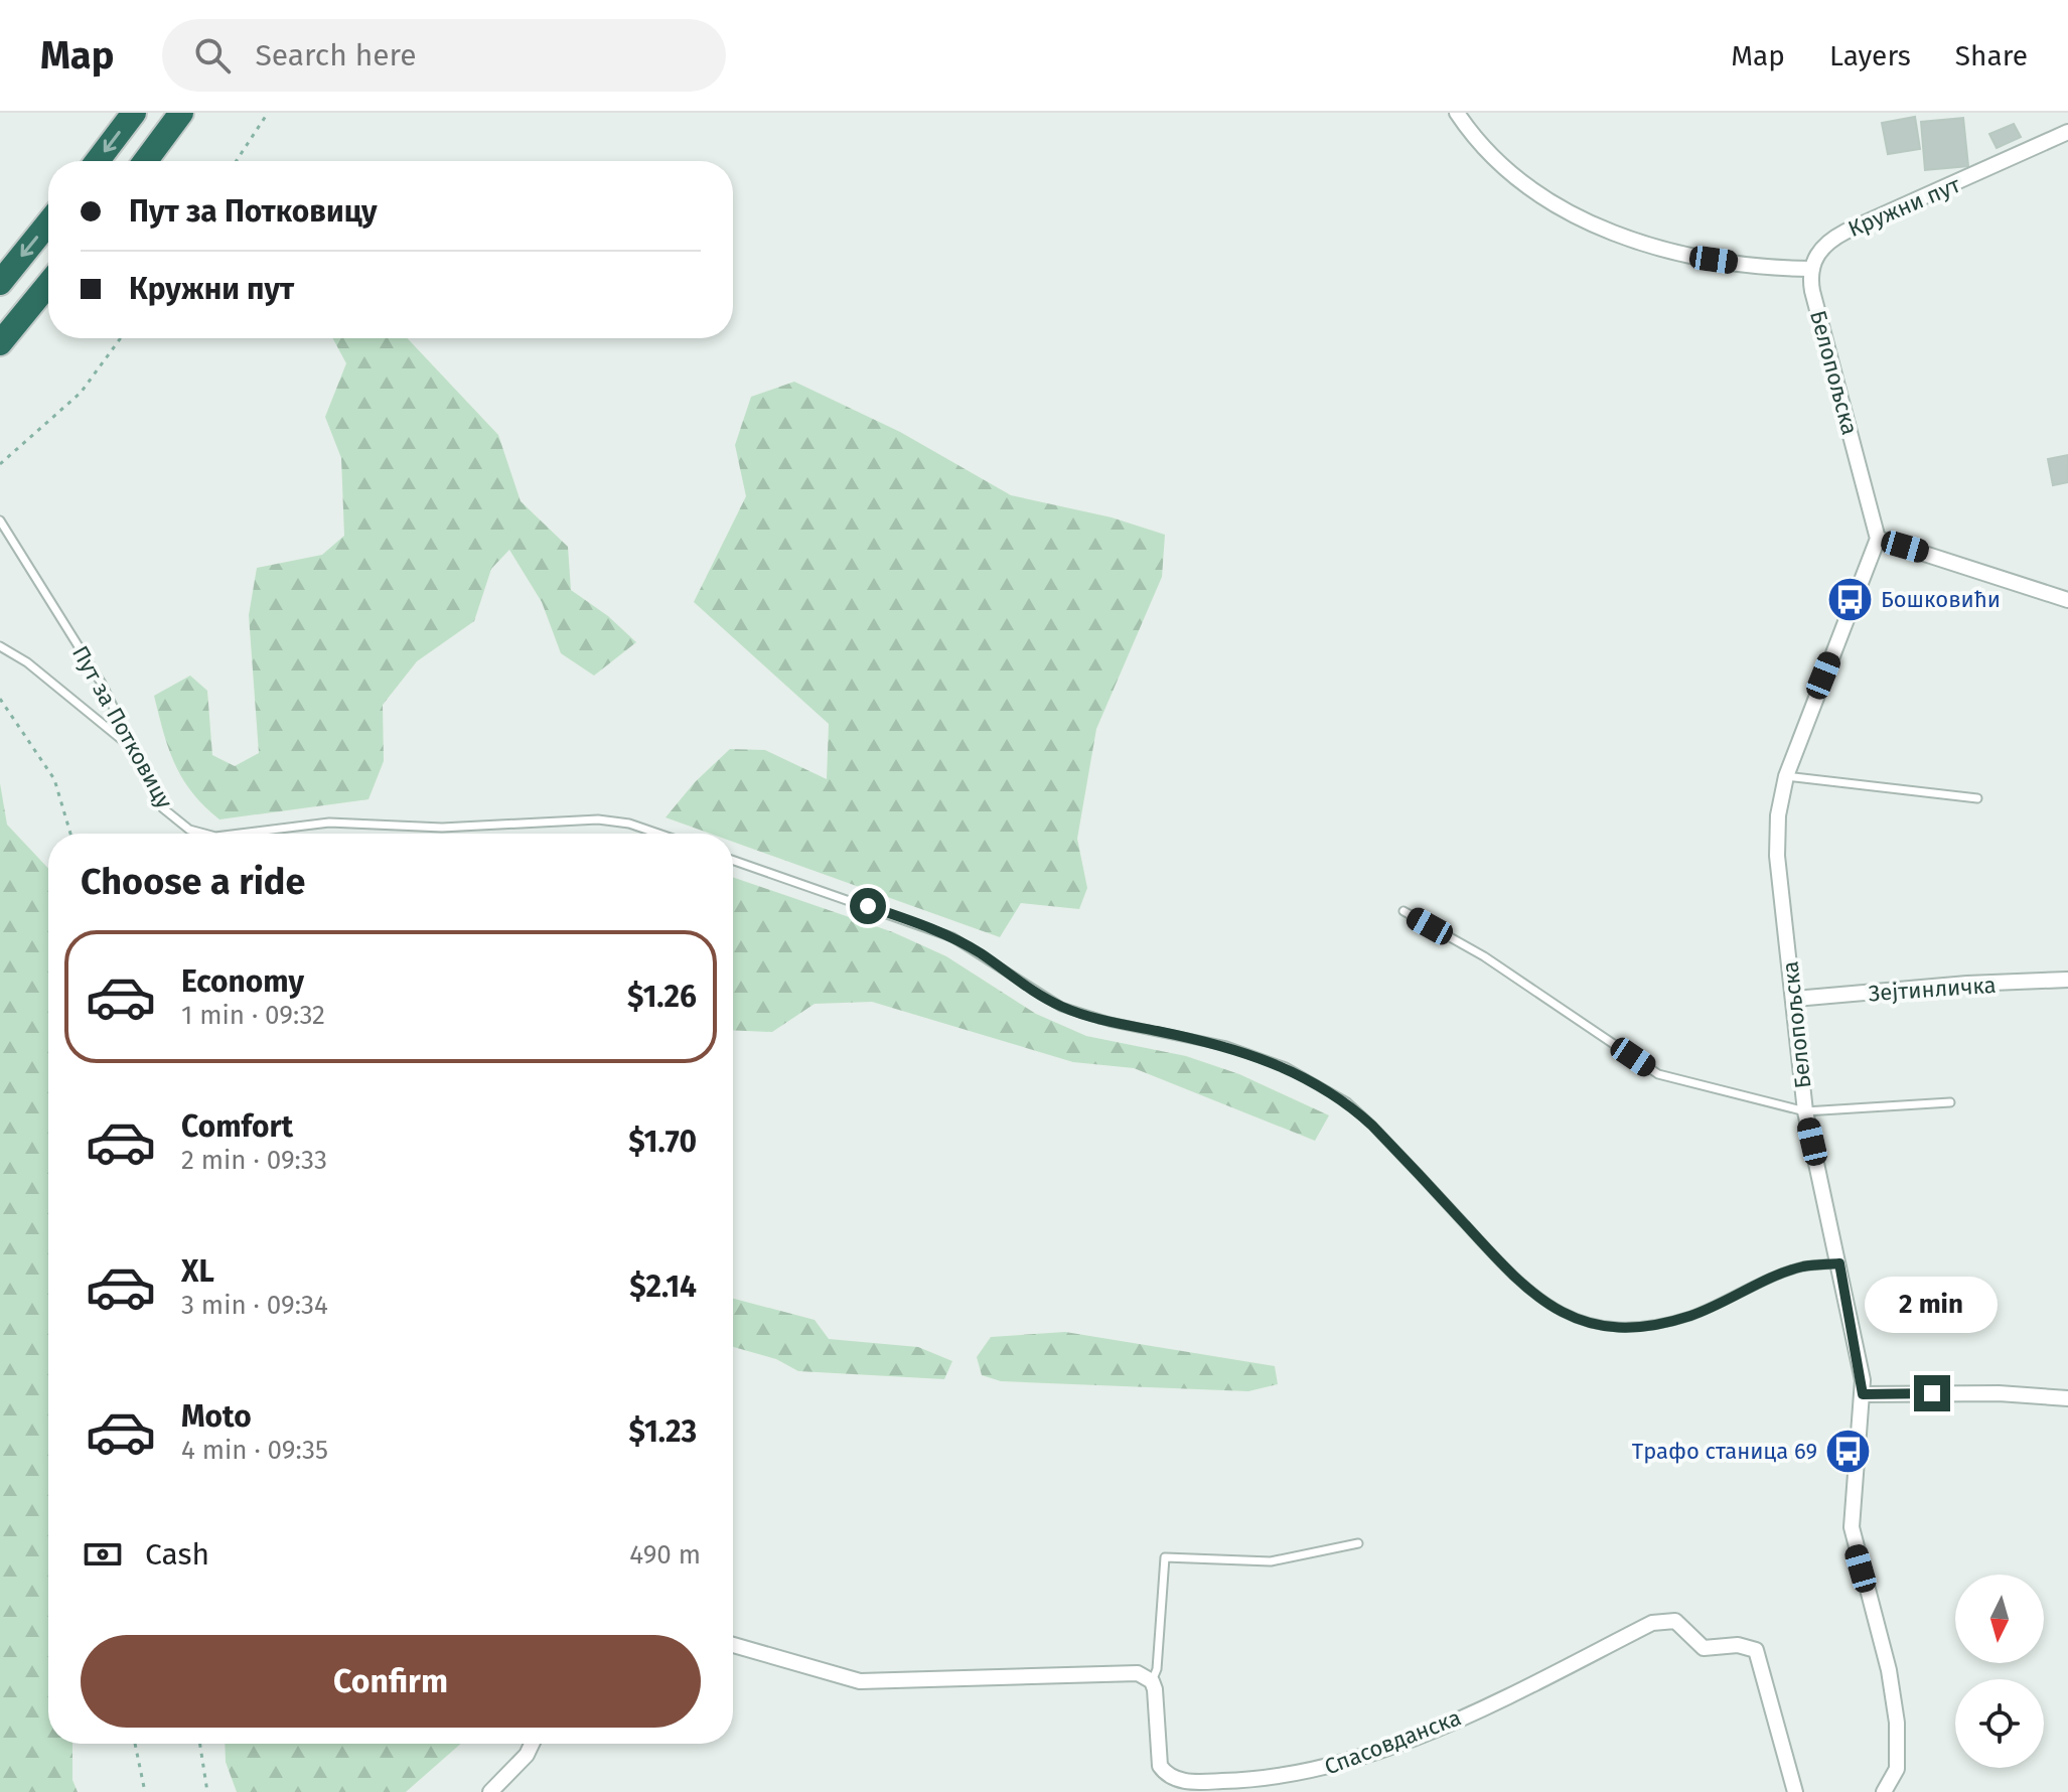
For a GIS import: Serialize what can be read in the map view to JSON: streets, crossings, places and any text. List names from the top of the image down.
{
  "streets": {
    "street": [
      "Кружни пут",
      "Белопољска",
      "Зејтинличка",
      "Спасовданска"
    ],
    "lane": ["Пут за Потковицу"]
  },
  "crossings": [
    ["Кружни пут", "Белопољска"],
    ["Белопољска", "Зејтинличка"]
  ],
  "places": {
    "bus stop": ["Бошковићи", "Трафо станица 69"]
  },
  "north": "bottom",
  "page": {
    "header": "Map",
    "search": "Search here",
    "nav": ["Map", "Layers", "Share"],
    "banner": ["Пут за Потковицу", "Кружни пут"],
    "heading": "Choose a ride",
    "list": [
      {
        "name": "Economy",
        "note": "1 min · 09:32",
        "value": "$1.26"
      },
      {
        "name": "Comfort",
        "note": "2 min · 09:33",
        "value": "$1.70"
      },
      {
        "name": "XL",
        "note": "3 min · 09:34",
        "value": "$2.14"
      },
      {
        "name": "Moto",
        "note": "4 min · 09:35",
        "value": "$1.23"
      }
    ],
    "bubble": "2 min",
    "pay": ["Cash", "490 m"],
    "buttons": "Confirm"
  }
}
